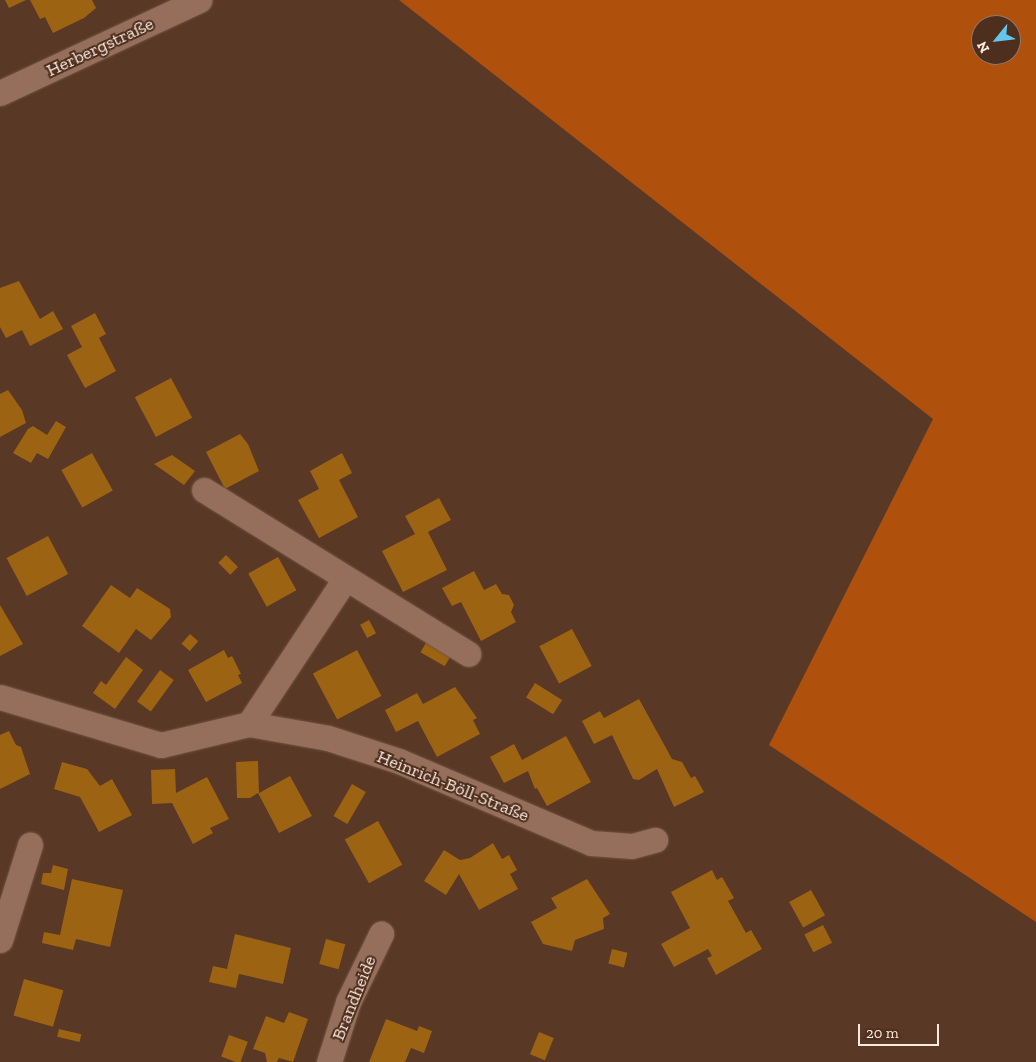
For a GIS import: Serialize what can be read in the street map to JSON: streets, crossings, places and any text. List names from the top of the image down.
{
  "streets": {
    "street": ["Herbergstraße", "Heinrich-Böll-Straße", "Brandheide"]
  },
  "scale_bar": "20 m",
  "north": "bottom left"
}
